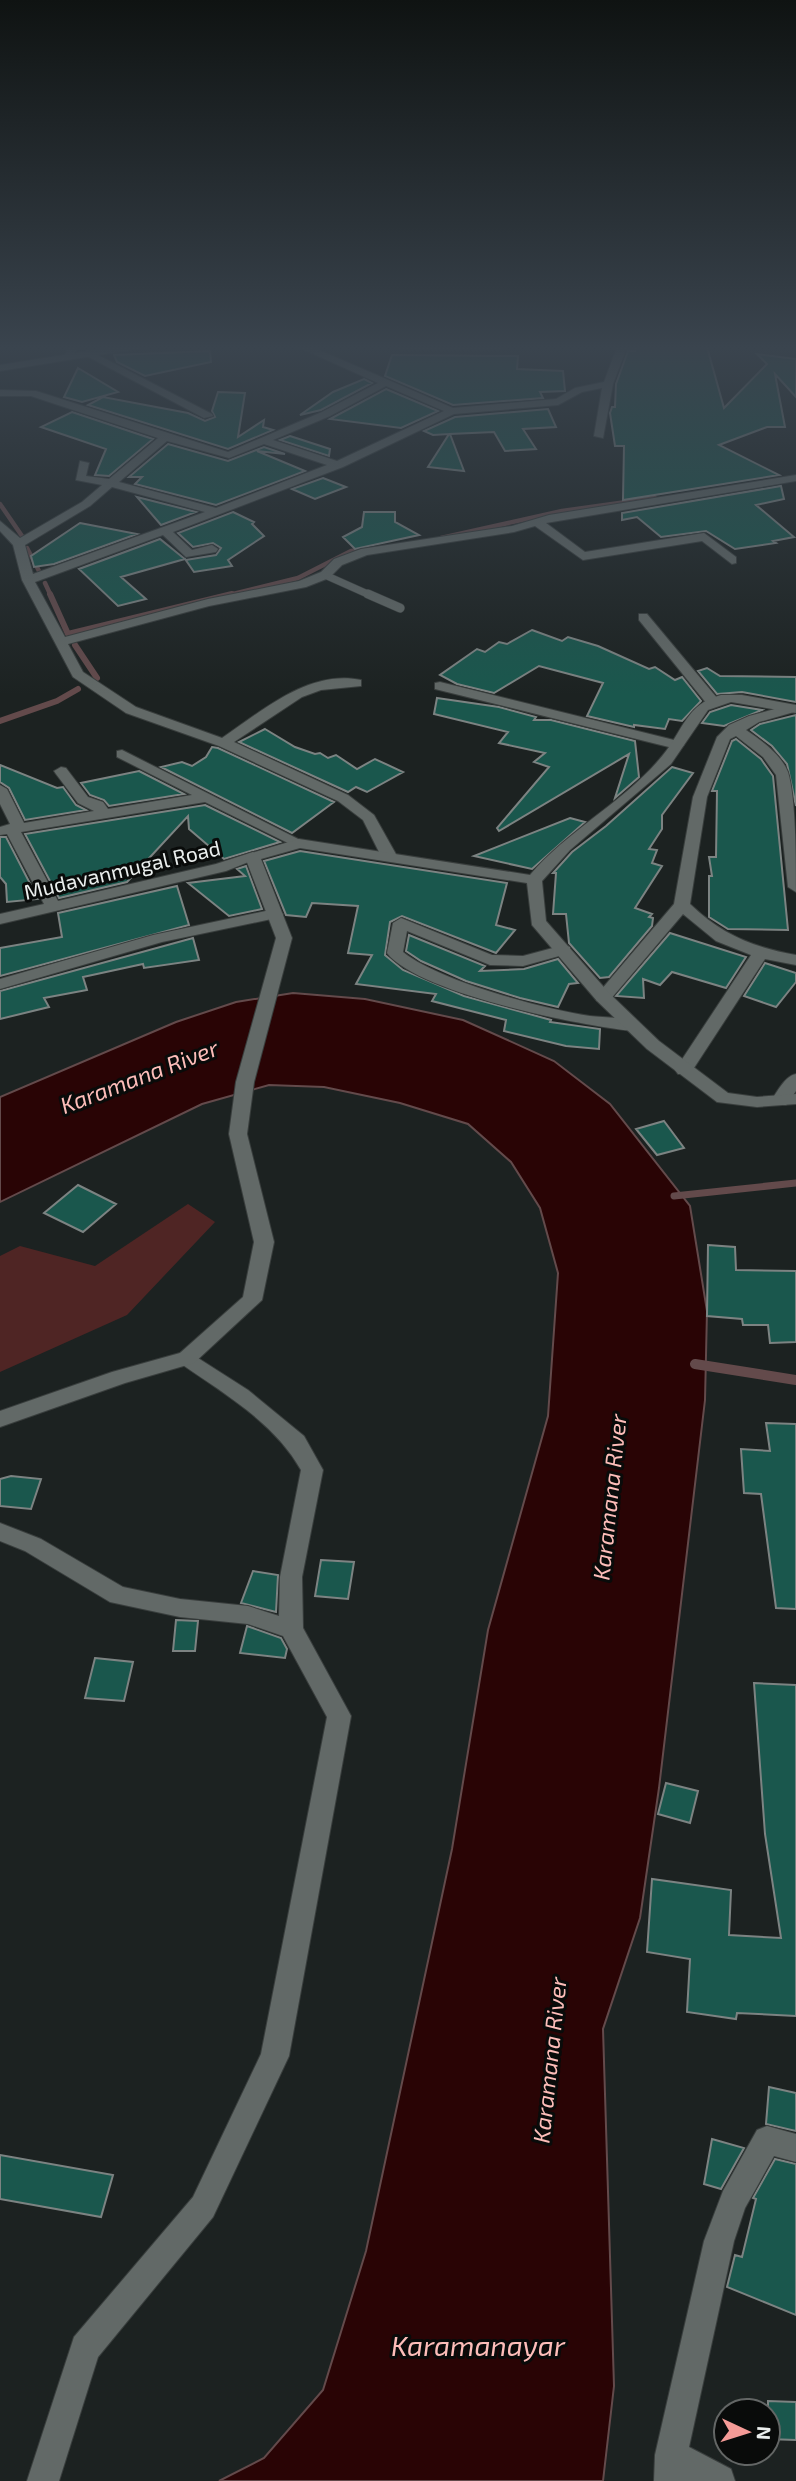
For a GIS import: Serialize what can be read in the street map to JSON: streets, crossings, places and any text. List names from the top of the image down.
{
  "streets": {
    "street": ["Mudavanmugal Road"]
  },
  "water": ["Karamana River", "Karamanayar"],
  "north": "right"
}
